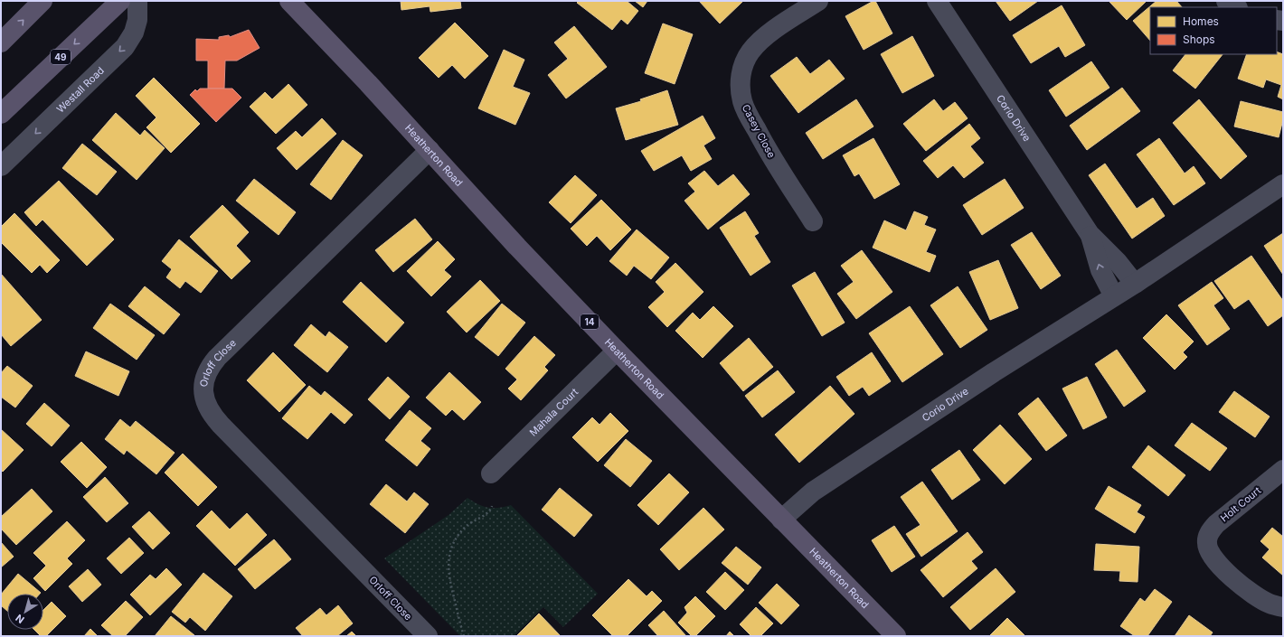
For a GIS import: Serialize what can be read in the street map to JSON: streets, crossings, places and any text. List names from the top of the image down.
{
  "streets": {
    "main road": ["49", "Heatherton Road", "14"],
    "street": [
      "Westall Road",
      "Corio Drive",
      "Casey Close",
      "Orloff Close",
      "Mahala Court",
      "Holt Court"
    ]
  },
  "crossings": [
    ["Corio Drive", "Heatherton Road"],
    ["Heatherton Road", "Orloff Close"],
    ["Heatherton Road", "Mahala Court"]
  ],
  "one_way": ["Westall Road"],
  "legend": ["Homes", "Shops"],
  "north": "bottom left"
}
